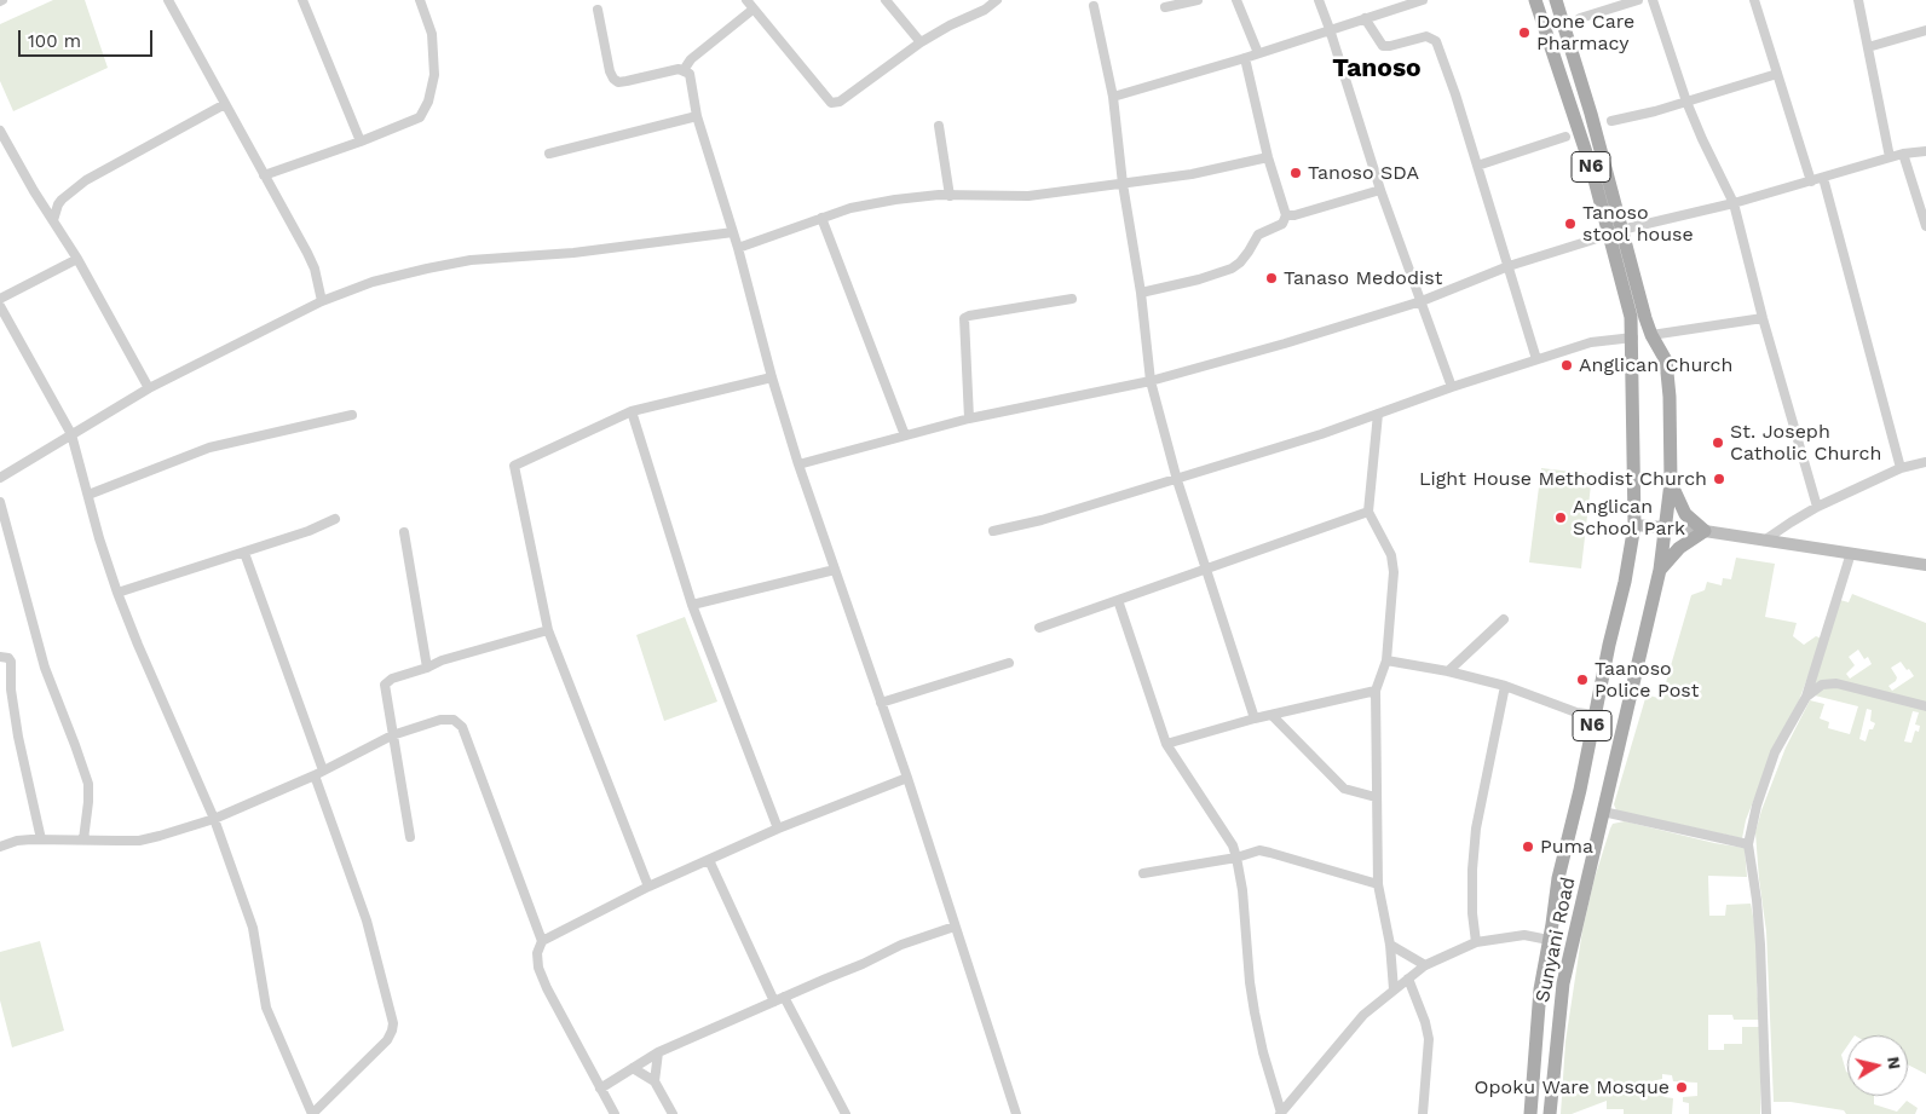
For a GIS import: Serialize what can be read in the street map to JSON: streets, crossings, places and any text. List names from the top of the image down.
{
  "streets": {
    "main road": ["N6", "Sunyani Road"]
  },
  "crossings": [
    ["N6", "Sunyani Road"]
  ],
  "districts": ["Tanoso"],
  "places": [
    "Done Care Pharmacy",
    "Tanoso SDA",
    "Tanoso stool house",
    "Tanaso Medodist",
    "Anglican Church",
    "St. Joseph Catholic Church",
    "Light House Methodist Church",
    "Anglican School Park",
    "Taanoso Police Post",
    "Puma",
    "Opoku Ware Mosque"
  ],
  "scale_bar": "100 m",
  "north": "right"
}
